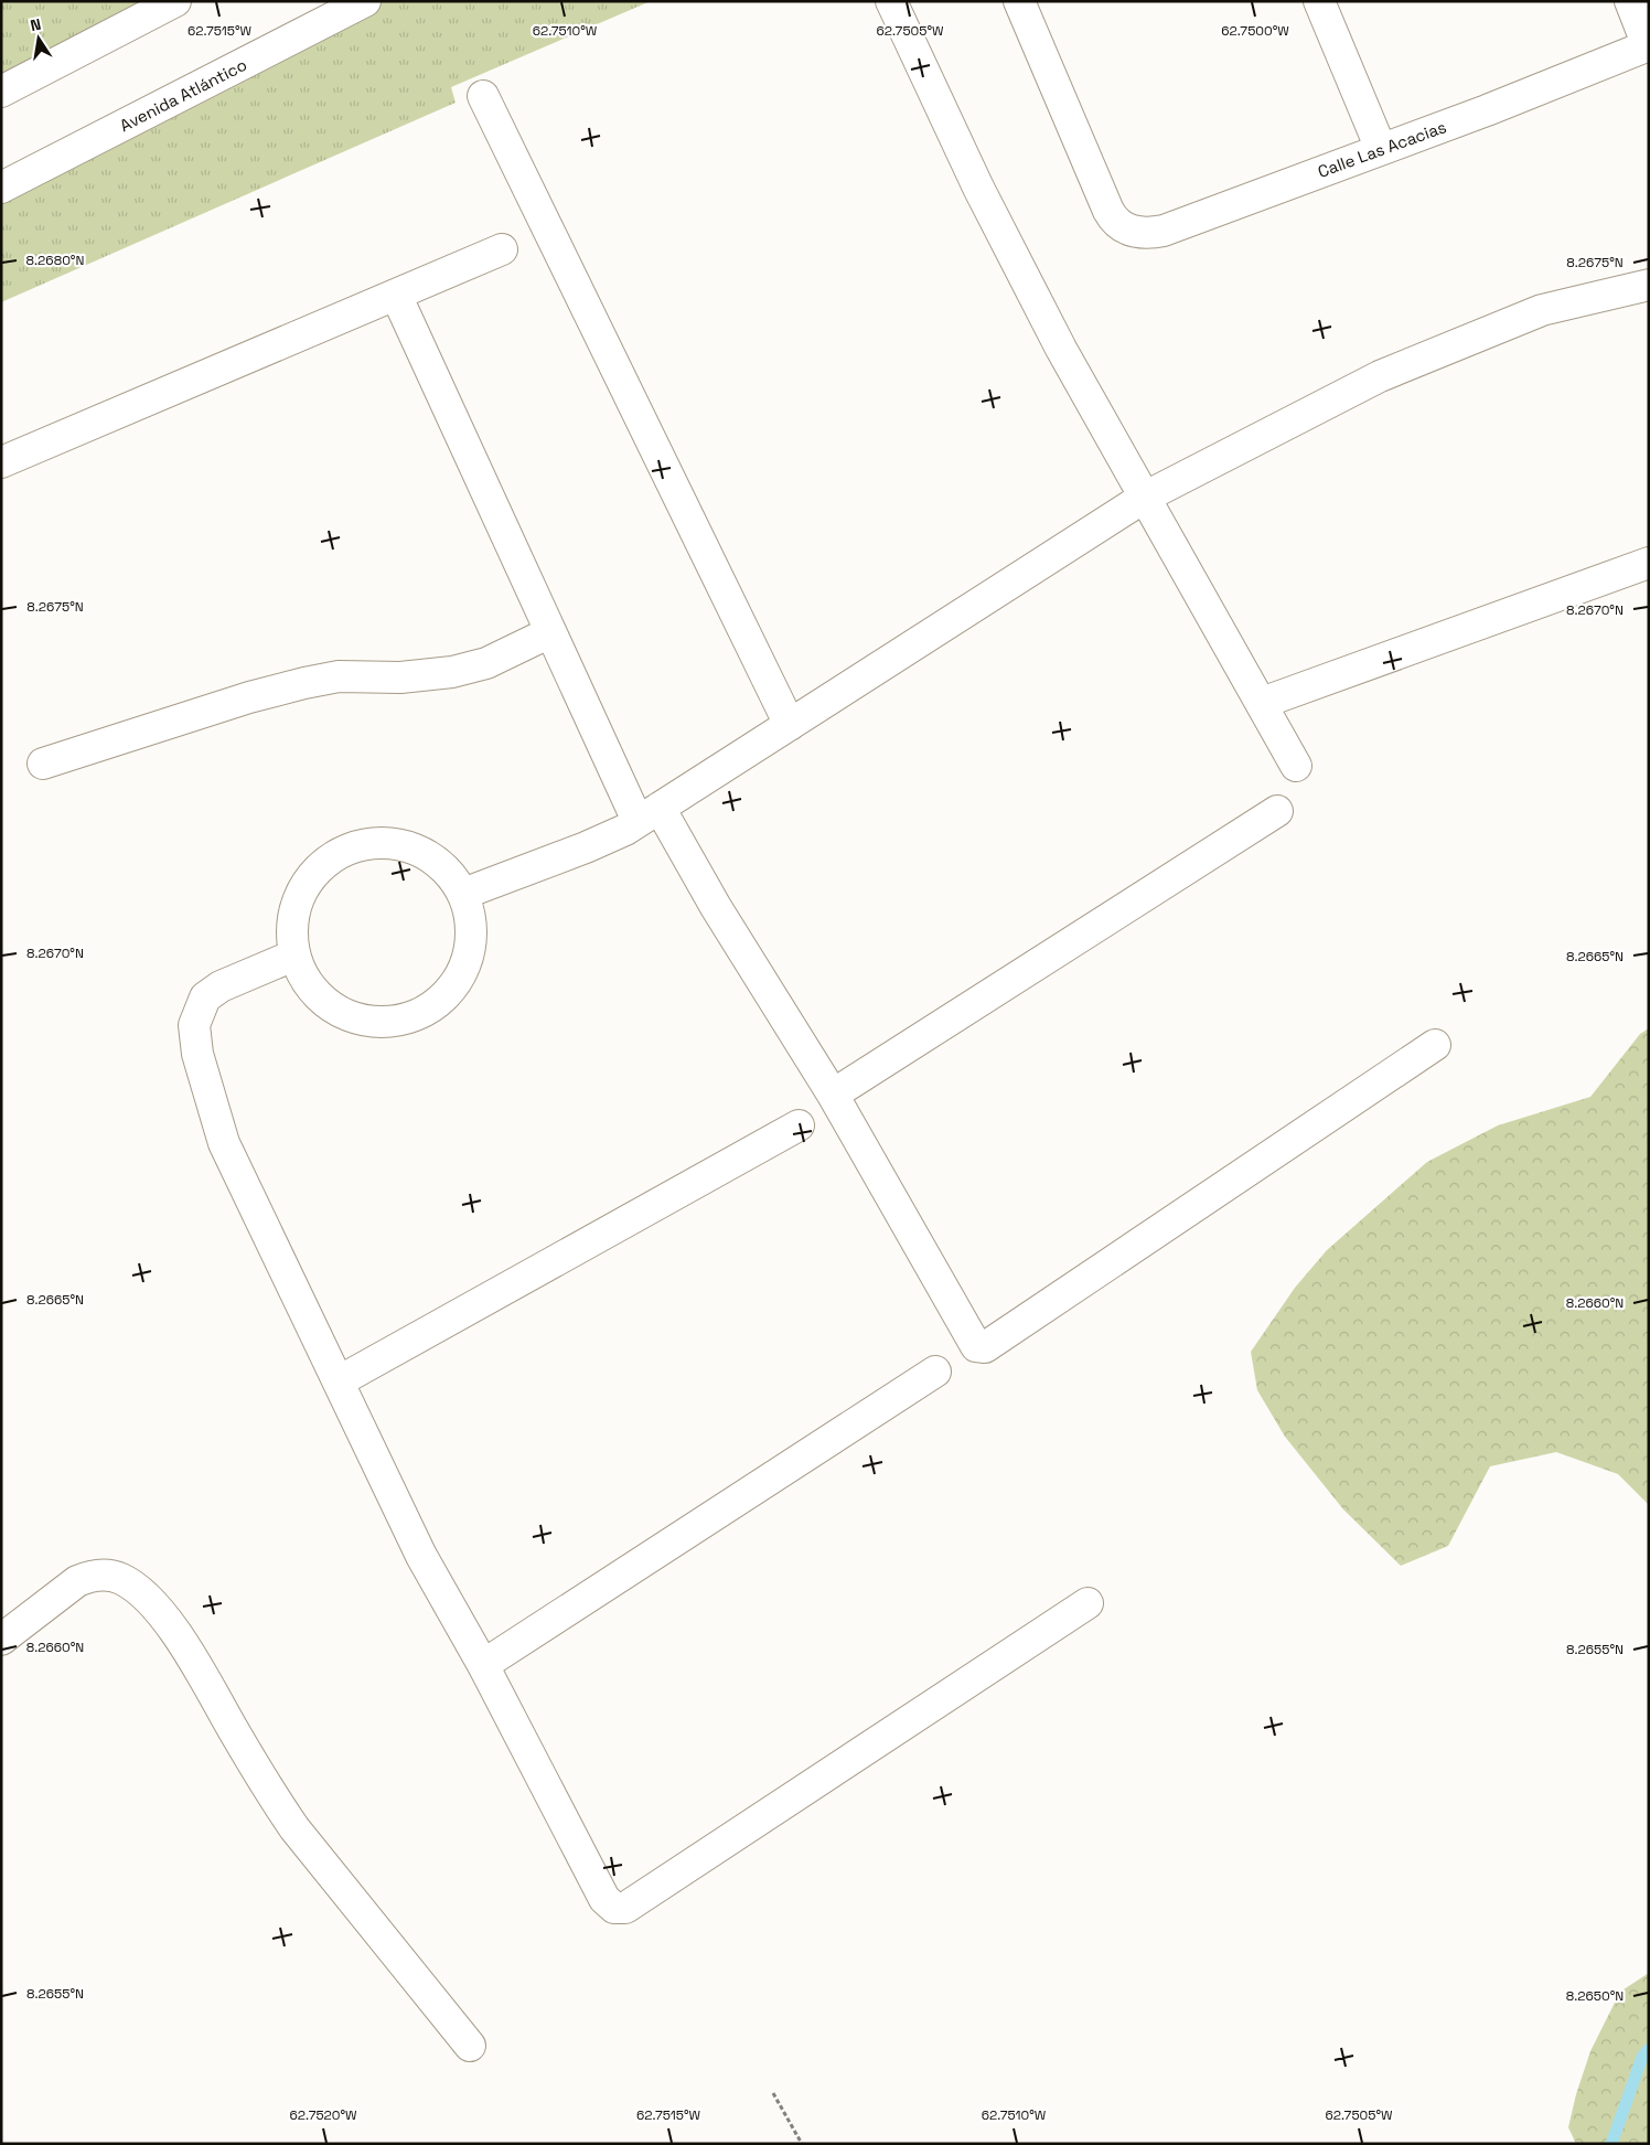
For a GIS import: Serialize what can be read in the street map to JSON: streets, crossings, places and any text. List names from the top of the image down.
{
  "streets": {
    "street": ["Avenida Atlántico", "Calle Las Acacias"]
  },
  "north": "top",
  "coordinates": [
    "62.7515°W",
    "62.7510°W",
    "62.7505°W",
    "62.7500°W",
    "8.2680°N",
    "8.2675°N",
    "8.2670°N",
    "8.2665°N",
    "8.2660°N",
    "8.2655°N",
    "8.2650°N",
    "62.7520°W"
  ]
}
